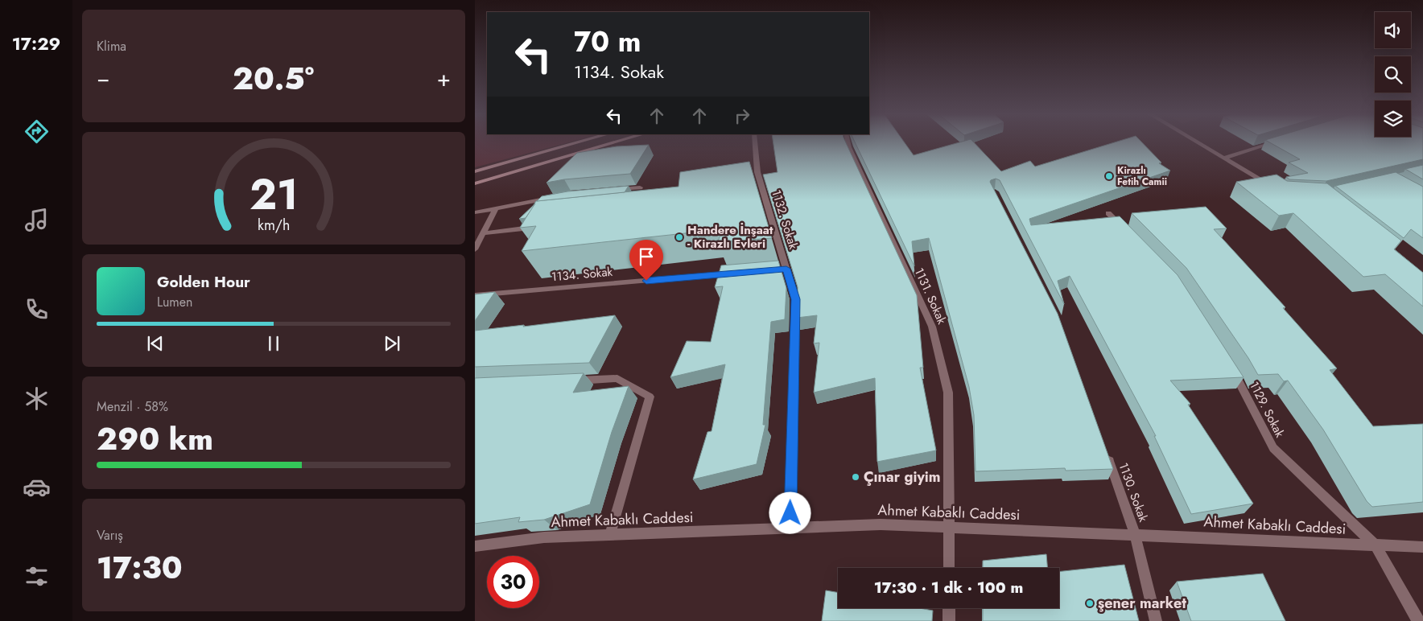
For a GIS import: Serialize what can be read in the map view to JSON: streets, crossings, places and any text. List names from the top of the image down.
{
  "streets": {
    "street": [
      "1132. Sokak",
      "1134. Sokak",
      "1131. Sokak",
      "1129. Sokak",
      "1130. Sokak",
      "Ahmet Kabaklı Caddesi"
    ]
  },
  "crossings": [
    ["1132. Sokak", "Ahmet Kabaklı Caddesi"],
    ["1131. Sokak", "Ahmet Kabaklı Caddesi"],
    ["1129. Sokak", "Ahmet Kabaklı Caddesi"],
    ["1130. Sokak", "Ahmet Kabaklı Caddesi"]
  ],
  "places": [
    "Kirazlı Fetih Camii",
    "Handere İnşaat - Kirazlı Evleri",
    "Çınar giyim",
    "şener market"
  ],
  "page": {
    "tabs": "17:29",
    "tile": [
      "Klima",
      ["Menzil · 58%", "290 km"],
      ["Varış", "17:30"]
    ],
    "turn": ["70 m", "1134. Sokak"],
    "heat": ["−", "20.5°", "+"],
    "song": ["Golden Hour", "Lumen"],
    "limit": "30",
    "trip": "17:30 · 1 dk · 100 m",
    "gauge": ["21", "km/h"]
  }
}
